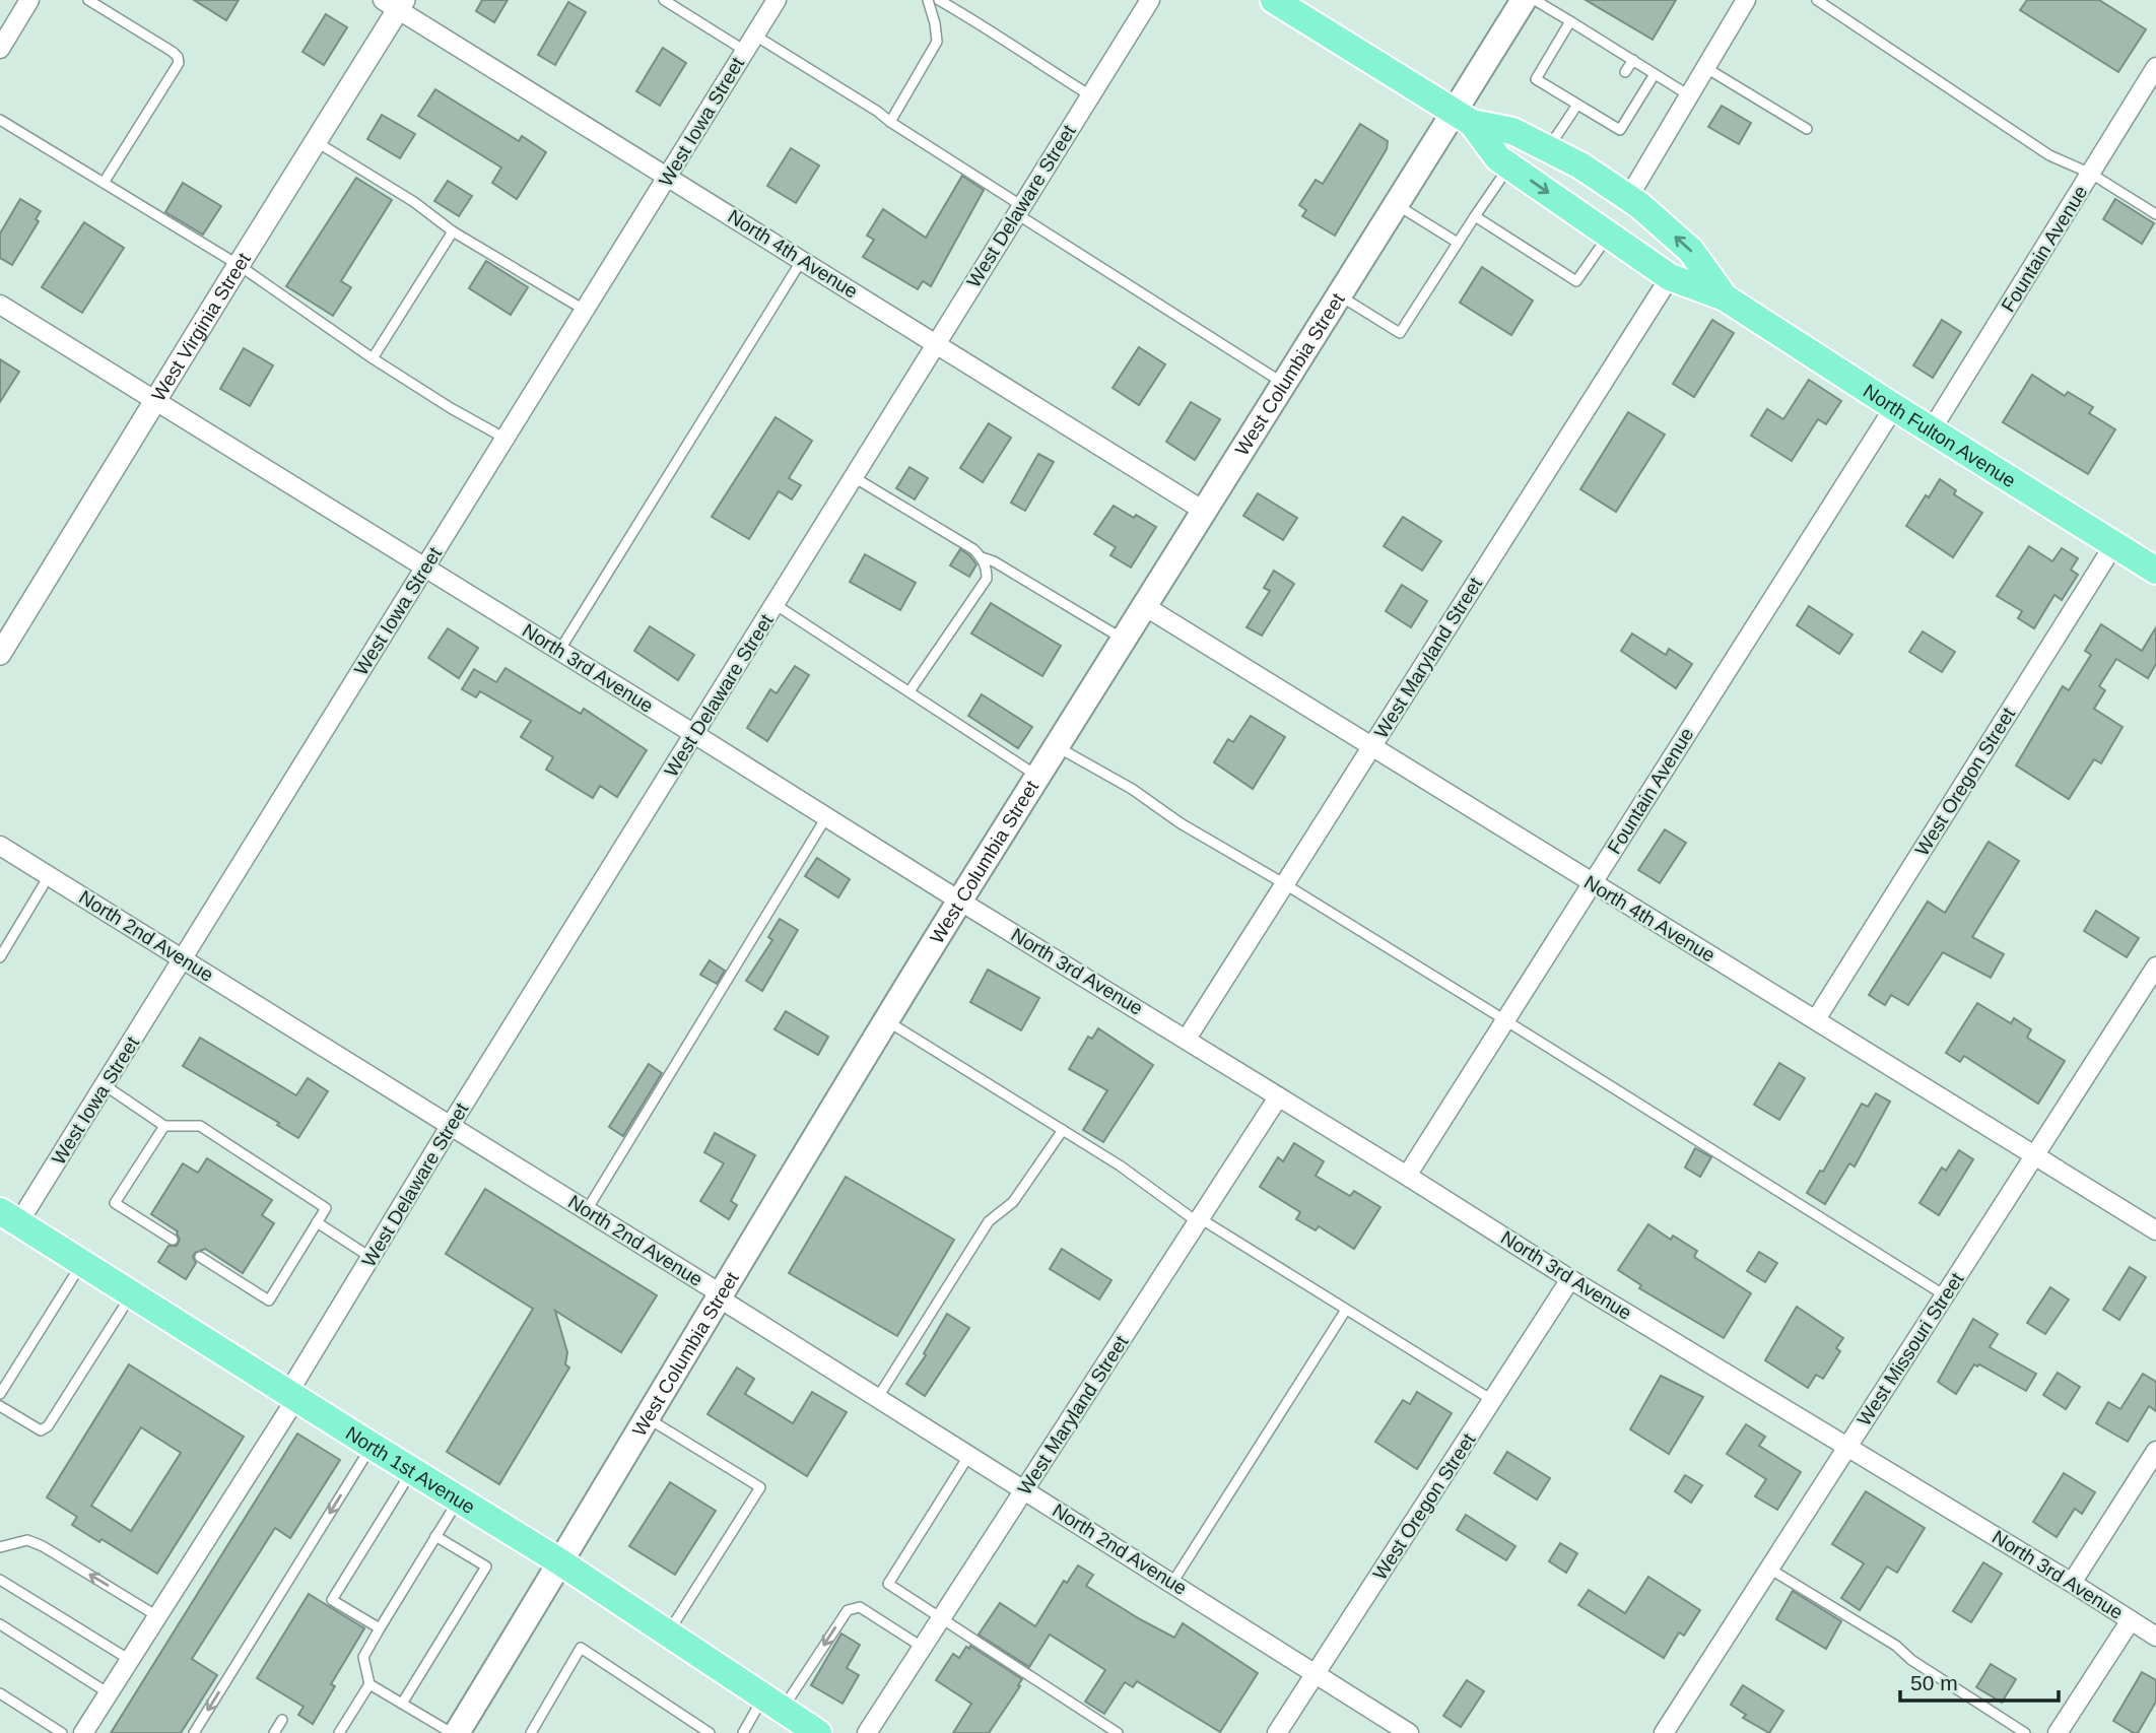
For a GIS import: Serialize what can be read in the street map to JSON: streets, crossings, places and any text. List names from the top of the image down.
{
  "streets": {
    "main road": ["West Columbia Street", "North Fulton Avenue", "North 1st Avenue"],
    "street": [
      "West Iowa Street",
      "West Delaware Street",
      "Fountain Avenue",
      "North 4th Avenue",
      "West Virginia Street",
      "West Maryland Street",
      "North 3rd Avenue",
      "West Oregon Street",
      "North 2nd Avenue",
      "West Missouri Street"
    ]
  },
  "crossings": [
    ["West Iowa Street", "North 4th Avenue"],
    ["West Iowa Street", "North 3rd Avenue"],
    ["West Iowa Street", "North 2nd Avenue"],
    ["West Iowa Street", "North 1st Avenue"],
    ["West Delaware Street", "North 4th Avenue"],
    ["West Delaware Street", "North 3rd Avenue"],
    ["West Delaware Street", "North 2nd Avenue"],
    ["West Delaware Street", "North 1st Avenue"],
    ["Fountain Avenue", "North 4th Avenue"],
    ["Fountain Avenue", "North Fulton Avenue"],
    ["Fountain Avenue", "North 3rd Avenue"],
    ["North 4th Avenue", "West Virginia Street"],
    ["North 4th Avenue", "West Columbia Street"],
    ["North 4th Avenue", "West Maryland Street"],
    ["North 4th Avenue", "West Oregon Street"],
    ["North 4th Avenue", "West Missouri Street"],
    ["West Virginia Street", "North 3rd Avenue"],
    ["West Columbia Street", "North Fulton Avenue"],
    ["West Columbia Street", "North 3rd Avenue"],
    ["West Columbia Street", "North 2nd Avenue"],
    ["West Columbia Street", "North 1st Avenue"],
    ["North Fulton Avenue", "West Maryland Street"],
    ["North Fulton Avenue", "West Oregon Street"],
    ["West Maryland Street", "North 3rd Avenue"],
    ["West Maryland Street", "North 2nd Avenue"],
    ["North 3rd Avenue", "West Oregon Street"],
    ["North 3rd Avenue", "West Missouri Street"],
    ["West Oregon Street", "North 2nd Avenue"]
  ],
  "scale_bar": "50 m"
}
